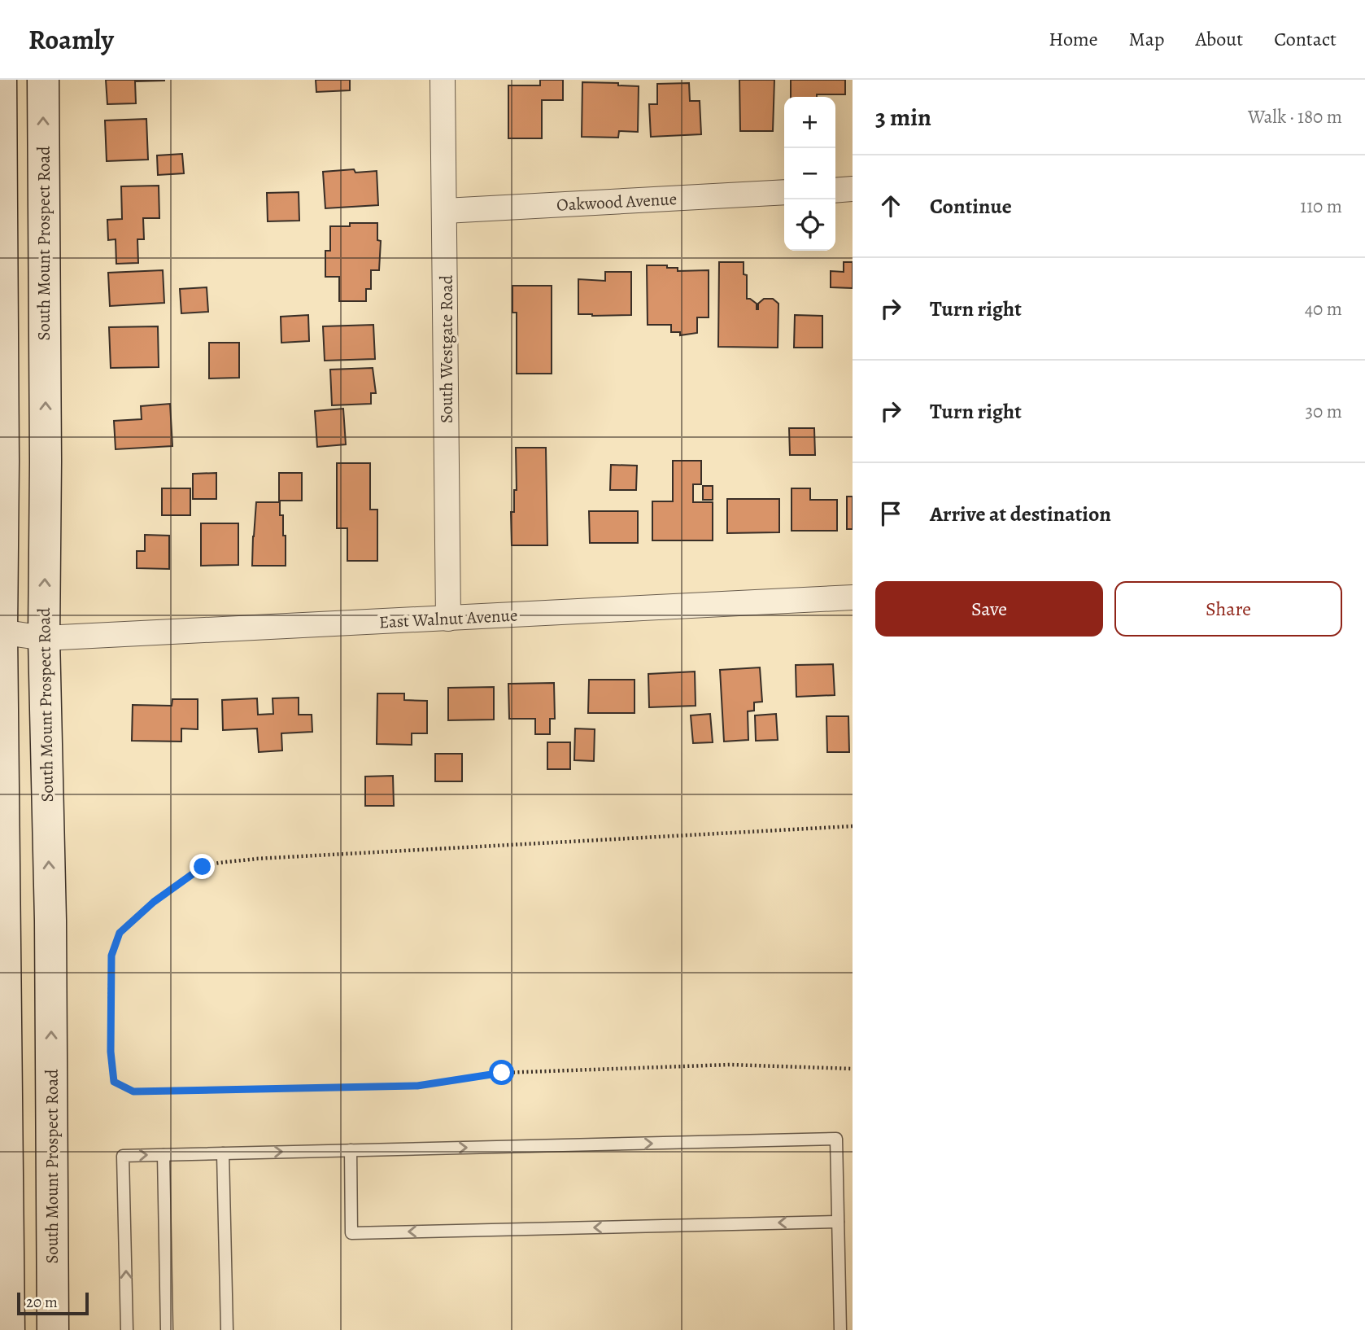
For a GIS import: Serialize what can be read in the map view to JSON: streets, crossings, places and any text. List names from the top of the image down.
{
  "streets": {
    "main road": ["South Mount Prospect Road"],
    "street": ["Oakwood Avenue", "South Westgate Road", "East Walnut Avenue"]
  },
  "crossings": [
    ["Oakwood Avenue", "South Westgate Road"],
    ["South Mount Prospect Road", "East Walnut Avenue"],
    ["South Westgate Road", "East Walnut Avenue"]
  ],
  "scale_bar": "20 m",
  "page": {
    "header": "Roamly",
    "nav": [
      "Home",
      "Map",
      "About",
      "Contact"
    ],
    "heading": ["3 min", "Walk · 180 m"],
    "map_buttons": ["+", "−"],
    "list": [
      ["Continue", "110 m"],
      ["Turn right", "40 m"],
      ["Turn right", "30 m"],
      "Arrive at destination"
    ],
    "buttons": ["Save", "Share"],
    "scale": "20 m"
  }
}
